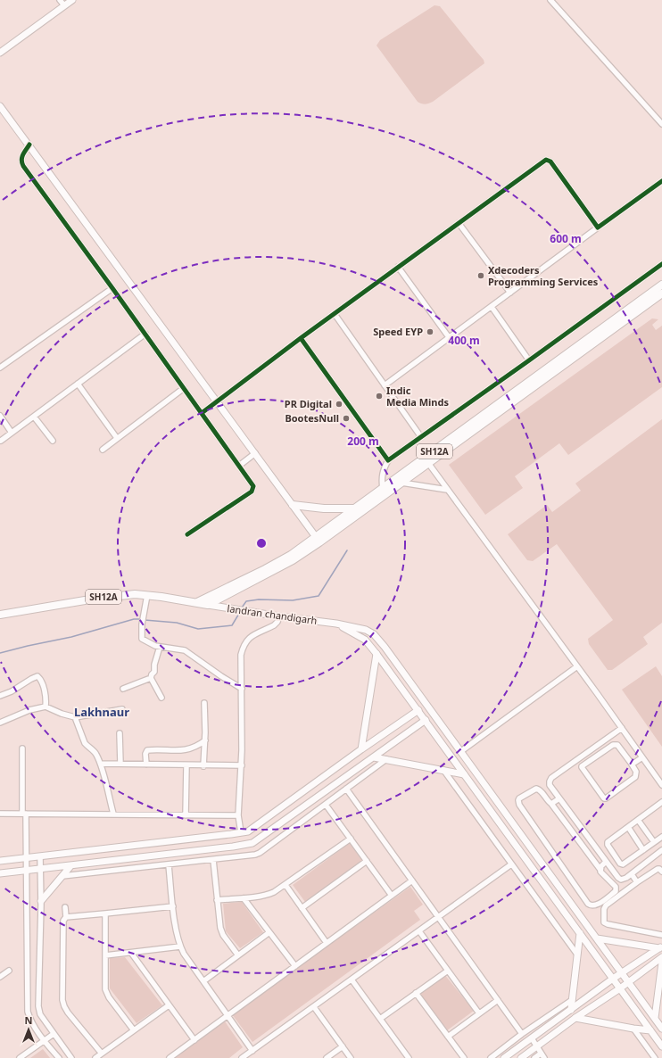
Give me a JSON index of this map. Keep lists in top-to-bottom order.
{
  "streets": {
    "main road": ["SH12A", "landran chandigarh"]
  },
  "crossings": [
    ["SH12A", "landran chandigarh"]
  ],
  "districts": ["Lakhnaur"],
  "places": [
    "Xdecoders Programming Services",
    "Speed EYP",
    "Indic Media Minds",
    "PR Digital",
    "BootesNull"
  ],
  "north": "top",
  "rings": ["600 m", "400 m", "200 m"]
}
